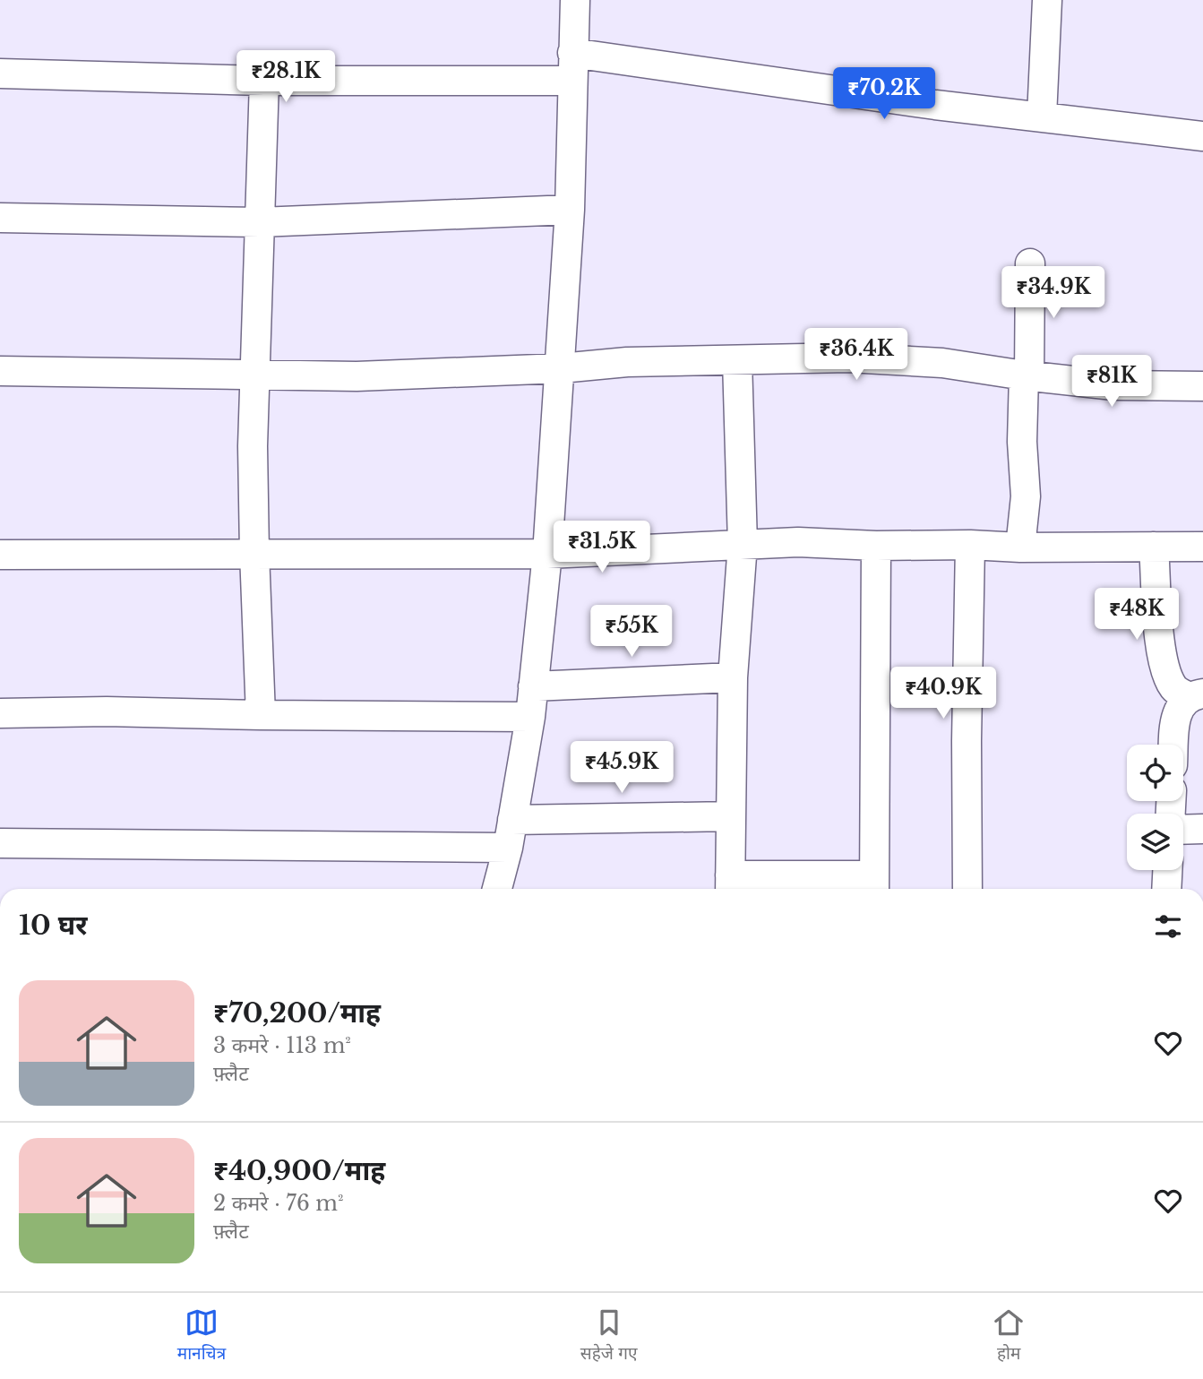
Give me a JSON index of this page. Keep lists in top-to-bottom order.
{
  "page": {
    "price": [
      "₹28.1K",
      "₹70.2K",
      "₹34.9K",
      "₹36.4K",
      "₹81K",
      "₹31.5K",
      "₹48K",
      "₹55K",
      "₹40.9K",
      "₹45.9K"
    ],
    "heading": "10 घर",
    "list": [
      {
        "name": "₹70,200/माह",
        "note": "3 कमरे · 113 m² · फ़्लैट"
      },
      {
        "name": "₹40,900/माह",
        "note": "2 कमरे · 76 m² · फ़्लैट"
      }
    ],
    "tabs": ["मानचित्र", "सहेजे गए", "होम"]
  }
}
